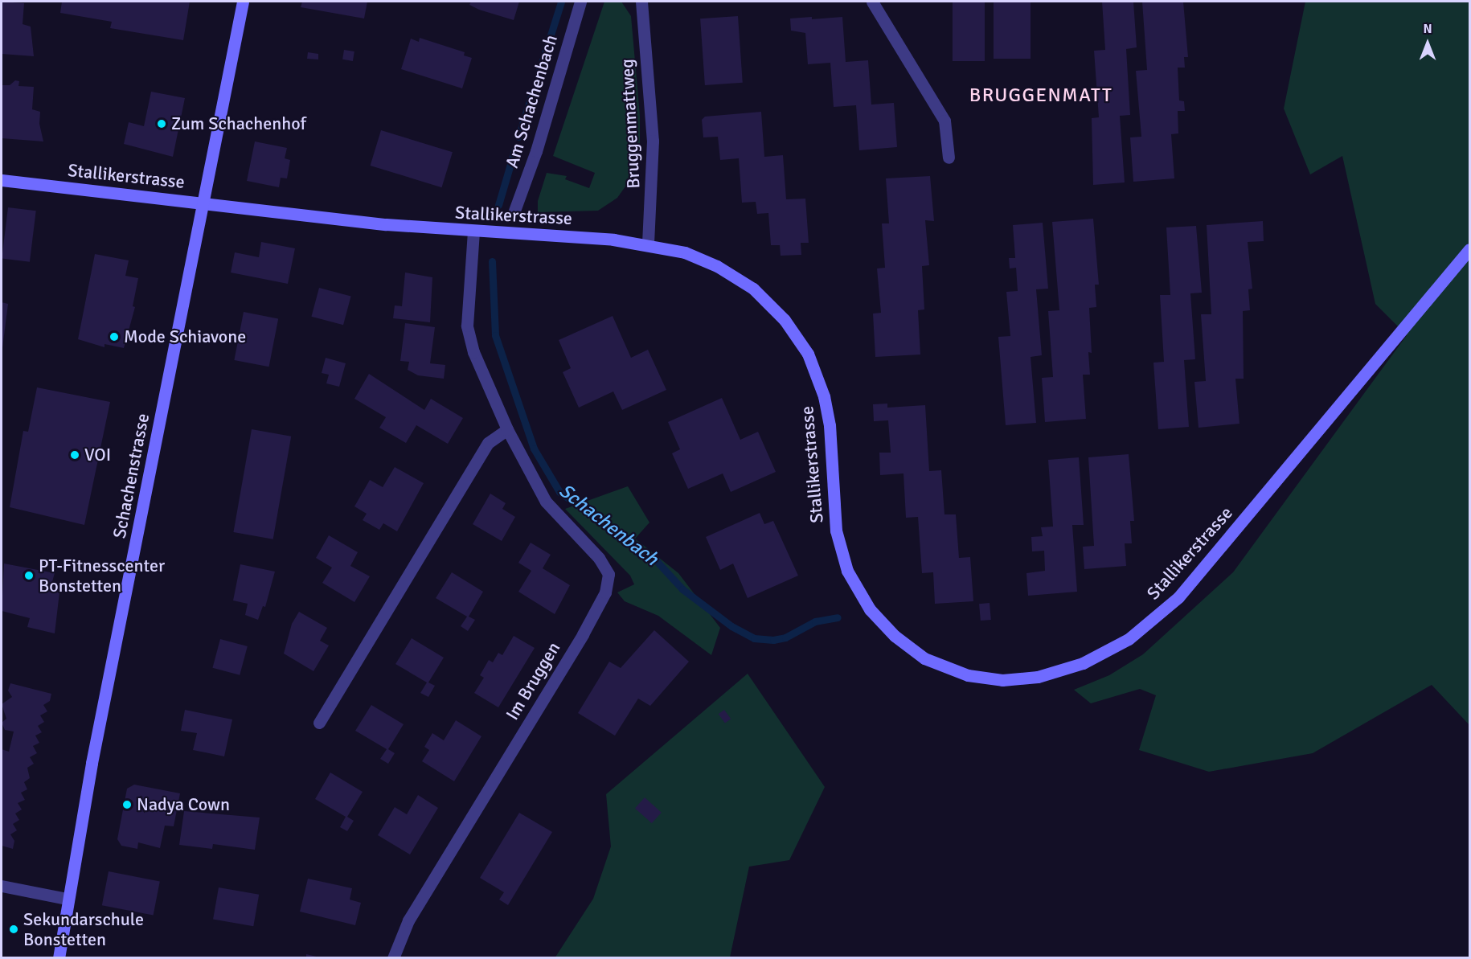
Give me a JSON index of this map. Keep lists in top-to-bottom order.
{
  "streets": {
    "street": [
      "Am Schachenbach",
      "Bruggenmattweg",
      "Stallikerstrasse",
      "Schachenstrasse",
      "Im Bruggen"
    ]
  },
  "crossings": [
    ["Bruggenmattweg", "Stallikerstrasse"],
    ["Stallikerstrasse", "Schachenstrasse"],
    ["Stallikerstrasse", "Im Bruggen"]
  ],
  "districts": ["BRUGGENMATT"],
  "water": ["Schachenbach"],
  "places": [
    "Zum Schachenhof",
    "Mode Schiavone",
    "VOI",
    "PT-Fitnesscenter Bonstetten",
    "Nadya Cown",
    "Sekundarschule Bonstetten"
  ],
  "north": "top"
}
